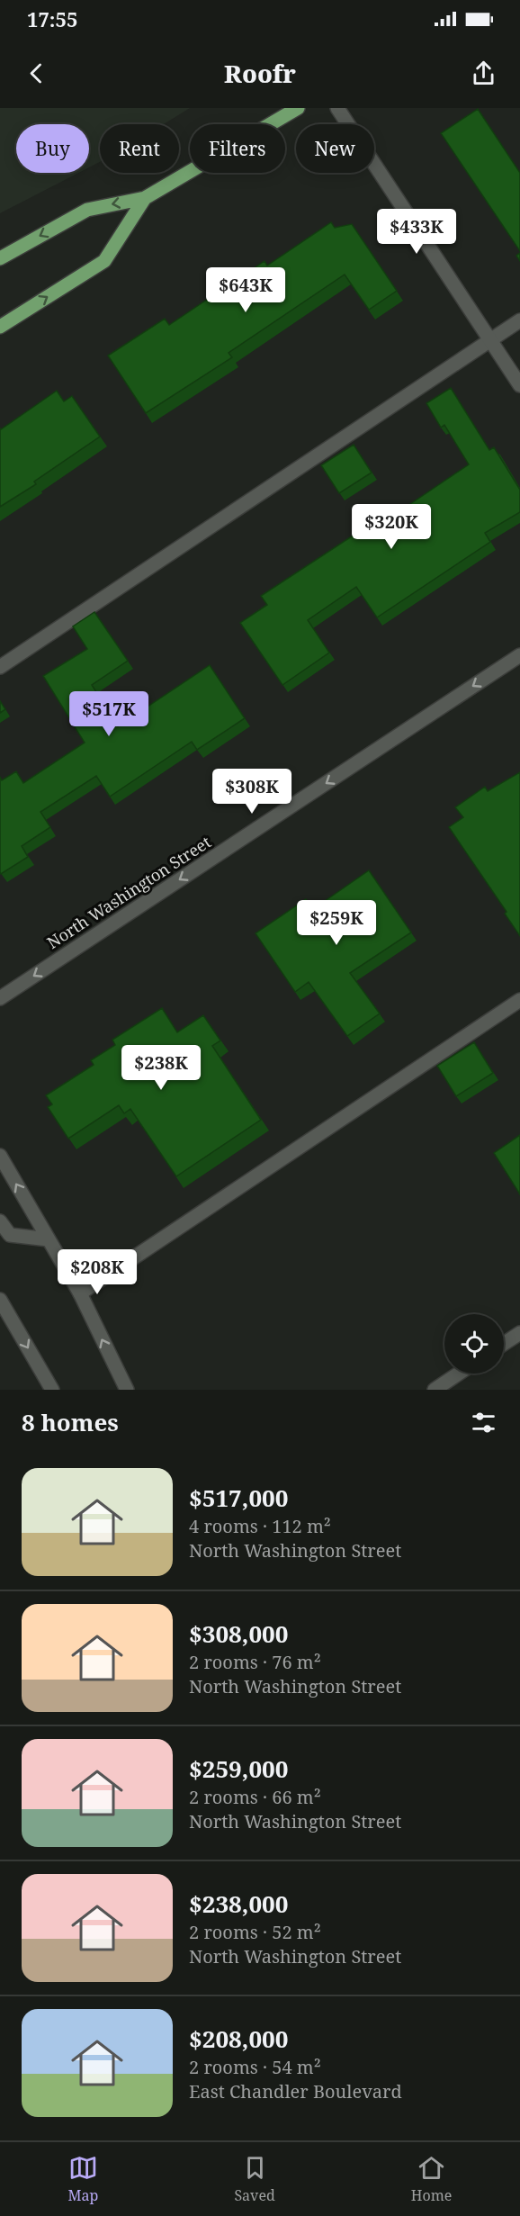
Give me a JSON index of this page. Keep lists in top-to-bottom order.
{
  "streets": {
    "street": ["North Washington Street"]
  },
  "one_way": ["North Washington Street"],
  "page": {
    "status": "17:55",
    "header": "Roofr",
    "chip": [
      "Buy",
      "Rent",
      "Filters",
      "New"
    ],
    "price": [
      "$433K",
      "$643K",
      "$320K",
      "$517K",
      "$308K",
      "$259K",
      "$238K",
      "$208K"
    ],
    "heading": "8 homes",
    "list": [
      {
        "name": "$517,000",
        "note": "4 rooms · 112 m² · North Washington Street"
      },
      {
        "name": "$308,000",
        "note": "2 rooms · 76 m² · North Washington Street"
      },
      {
        "name": "$259,000",
        "note": "2 rooms · 66 m² · North Washington Street"
      },
      {
        "name": "$238,000",
        "note": "2 rooms · 52 m² · North Washington Street"
      },
      {
        "name": "$208,000",
        "note": "2 rooms · 54 m² · East Chandler Boulevard"
      }
    ],
    "tabs": ["Map", "Saved", "Home"]
  }
}
